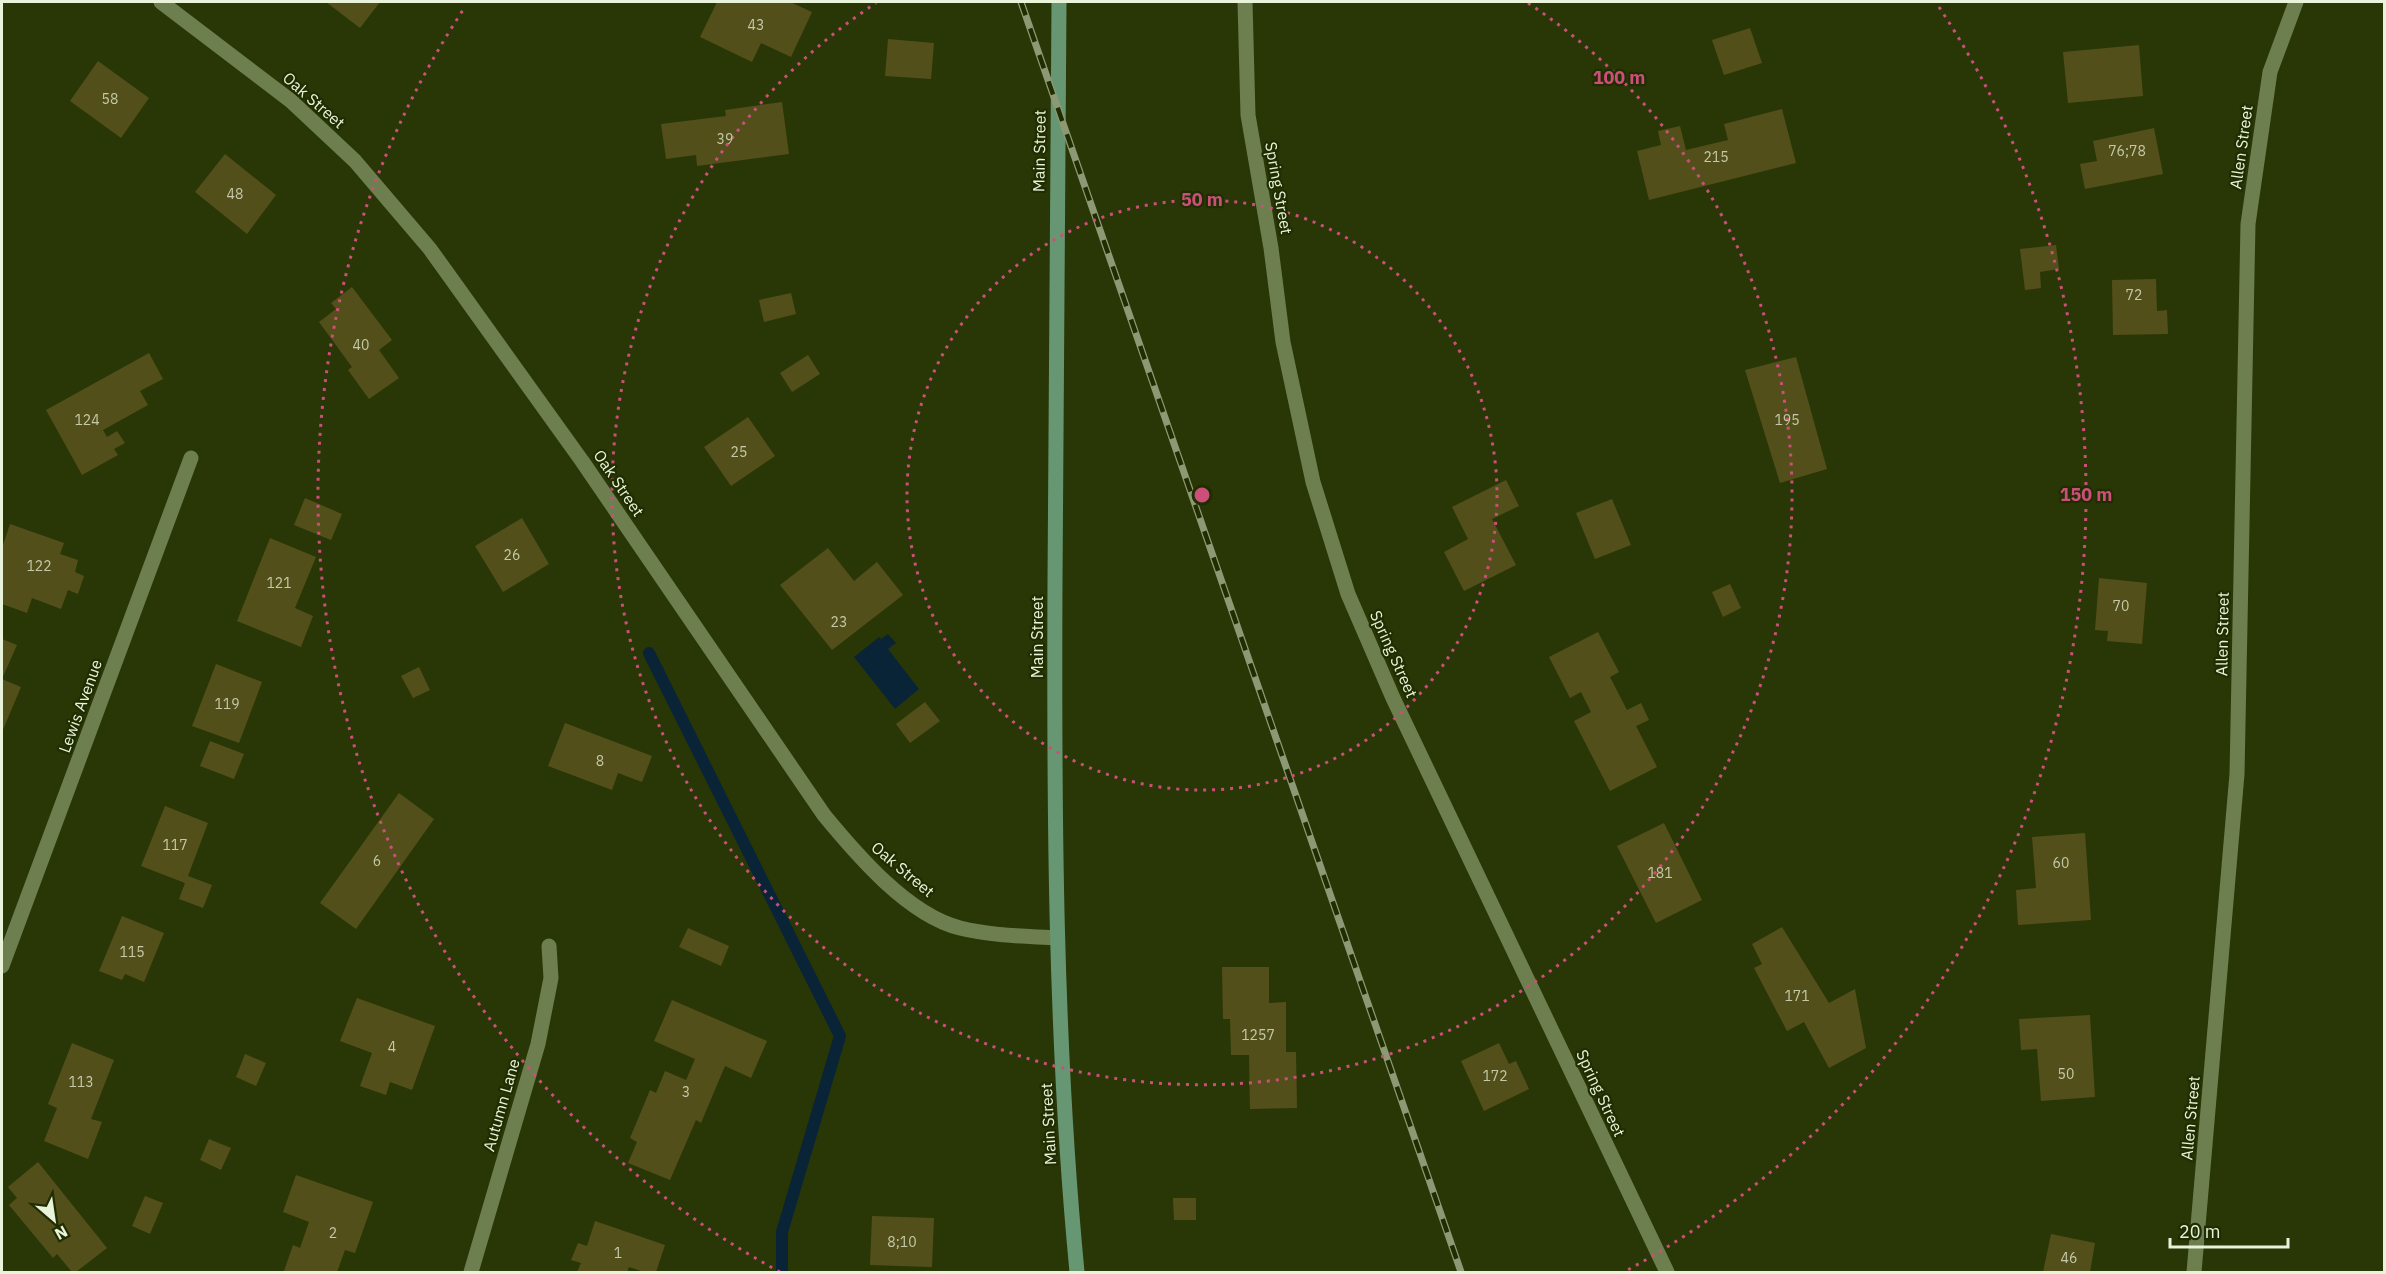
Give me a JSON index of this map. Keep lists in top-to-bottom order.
{
  "streets": {
    "main road": ["Main Street"],
    "street": [
      "Oak Street",
      "Allen Street",
      "Spring Street",
      "Lewis Avenue",
      "Autumn Lane"
    ]
  },
  "crossings": [
    ["Oak Street", "Main Street"]
  ],
  "house_numbers": [
    "43",
    "58",
    "39",
    "76;78",
    "215",
    "48",
    "72",
    "40",
    "124",
    "195",
    "25",
    "26",
    "122",
    "121",
    "70",
    "23",
    "119",
    "8",
    "117",
    "6",
    "60",
    "181",
    "115",
    "171",
    "1257",
    "4",
    "50",
    "172",
    "113",
    "3",
    "2",
    "8;10",
    "1",
    "46"
  ],
  "scale_bar": "20 m",
  "north": "bottom right",
  "rings": ["100 m", "50 m", "150 m"]
}
